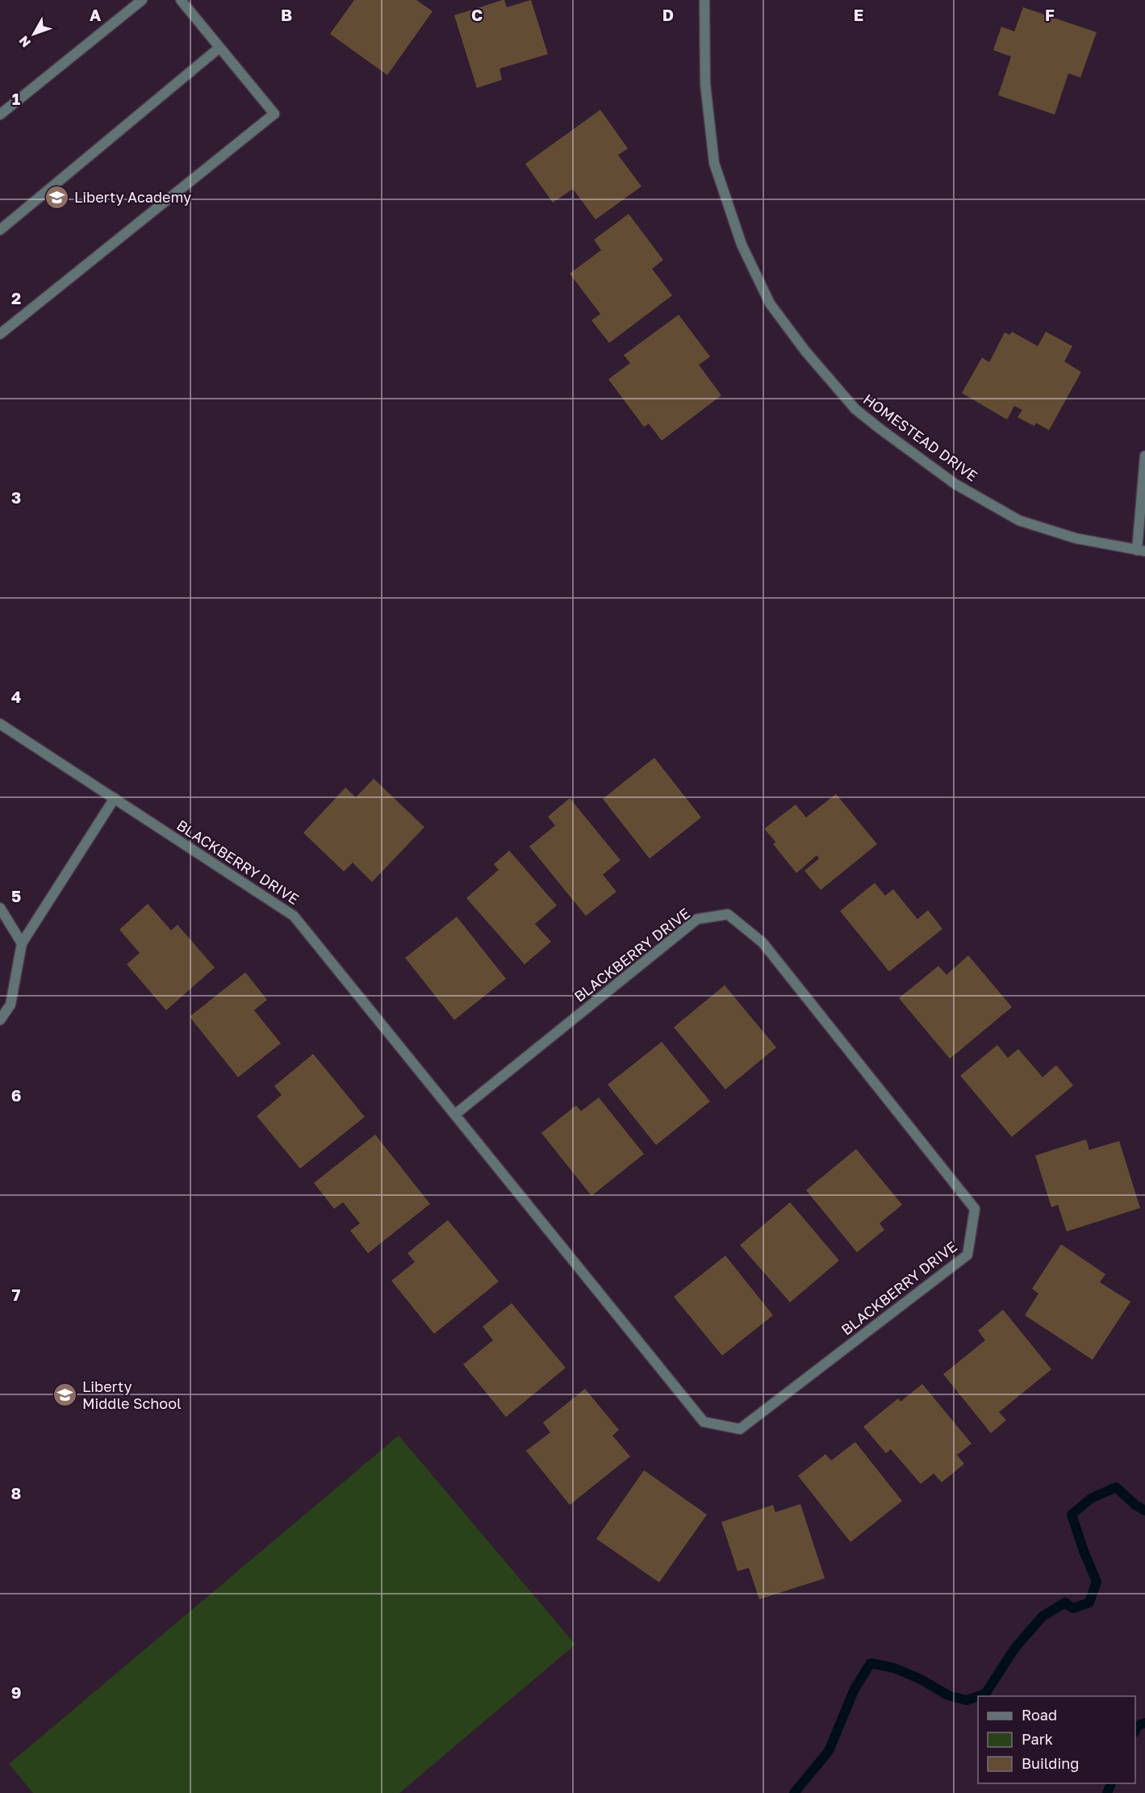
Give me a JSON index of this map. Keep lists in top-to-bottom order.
{
  "streets": {
    "street": ["HOMESTEAD DRIVE", "BLACKBERRY DRIVE"]
  },
  "places": {
    "school or university": ["Liberty Academy", "Liberty Middle School"]
  },
  "legend": ["Road", "Park", "Building"],
  "north": "bottom left",
  "grid": {
    "columns": [
      "A",
      "B",
      "C",
      "D",
      "E",
      "F"
    ],
    "rows": [
      "1",
      "2",
      "3",
      "4",
      "5",
      "6",
      "7",
      "8",
      "9"
    ]
  }
}
